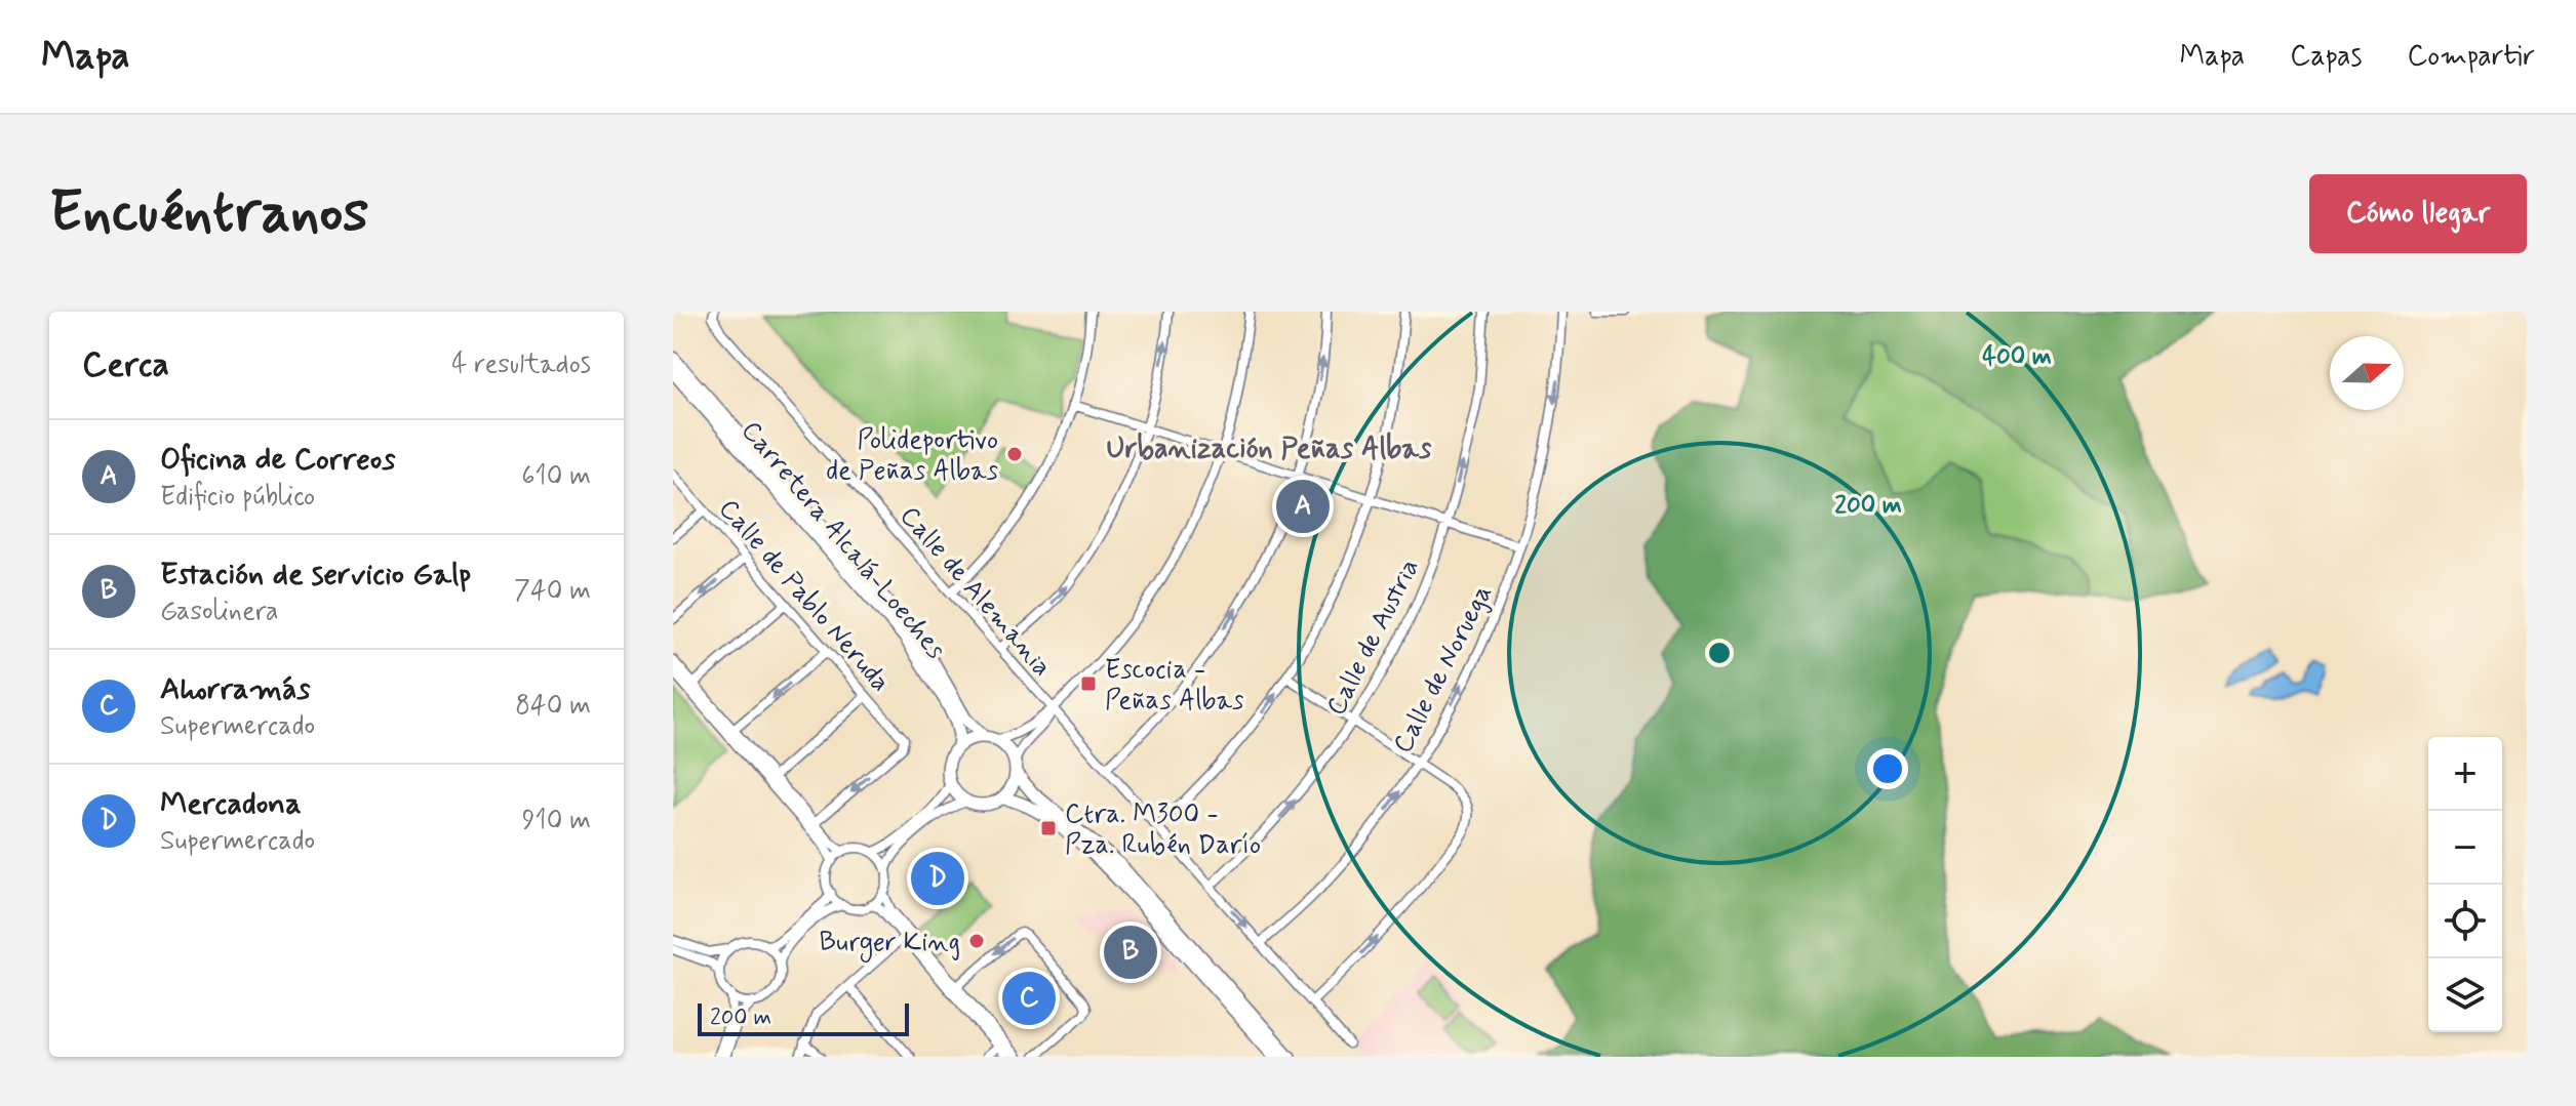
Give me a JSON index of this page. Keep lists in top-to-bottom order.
{
  "streets": {
    "main road": ["Carretera Alcalá-Loeches"],
    "street": [
      "Calle de Alemania",
      "Calle de Pablo Neruda",
      "Calle de Austria",
      "Calle de Noruega"
    ]
  },
  "crossings": [
    ["Calle de Alemania", "Calle de Austria"],
    ["Calle de Alemania", "Calle de Noruega"]
  ],
  "one_way": ["Calle de Austria"],
  "districts": ["Urbanización Peñas Albas"],
  "places": {
    "other": ["Polideportivo de Peñas Albas", "Burger King"],
    "transit": ["Escocia - Peñas Albas", "Ctra. M300 - Pza. Rubén Darío"]
  },
  "scale_bar": "200 m",
  "north": "right",
  "page": {
    "header": "Mapa",
    "nav": ["Mapa", "Capas", "Compartir"],
    "buttons": "Cómo llegar",
    "title": "Encuéntranos",
    "heading": ["Cerca", "4 resultados"],
    "list": [
      {
        "mark": "A",
        "name": "Oficina de Correos",
        "note": "Edificio público",
        "value": "610 m"
      },
      {
        "mark": "B",
        "name": "Estación de servicio Galp",
        "note": "Gasolinera",
        "value": "740 m"
      },
      {
        "mark": "C",
        "name": "Ahorramás",
        "note": "Supermercado",
        "value": "840 m"
      },
      {
        "mark": "D",
        "name": "Mercadona",
        "note": "Supermercado",
        "value": "910 m"
      }
    ],
    "pins": [
      "A",
      "D",
      "B",
      "C"
    ],
    "map_buttons": ["+", "−"],
    "scale": "200 m"
  },
  "rings": ["400 m", "200 m"]
}
